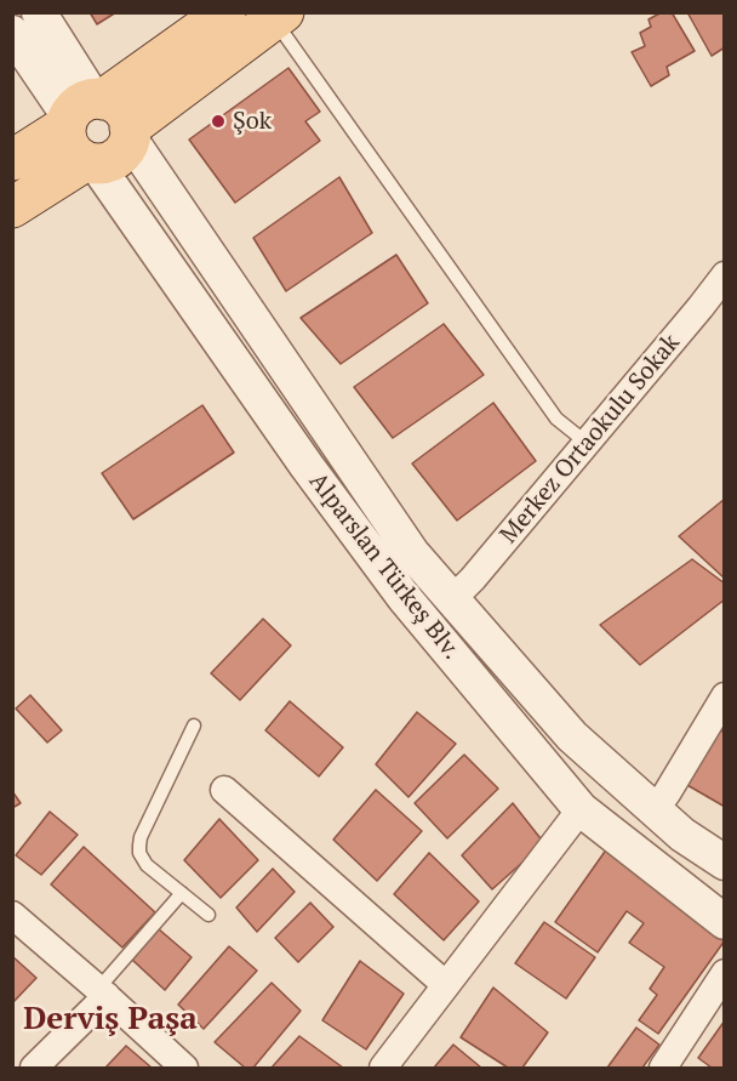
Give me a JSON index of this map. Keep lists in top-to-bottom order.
{
  "streets": {
    "street": ["Merkez Ortaokulu Sokak", "Alparslan Türkeş Blv."]
  },
  "crossings": [
    ["Merkez Ortaokulu Sokak", "Alparslan Türkeş Blv."]
  ],
  "districts": ["Derviş Paşa"],
  "places": ["Şok"]
}
